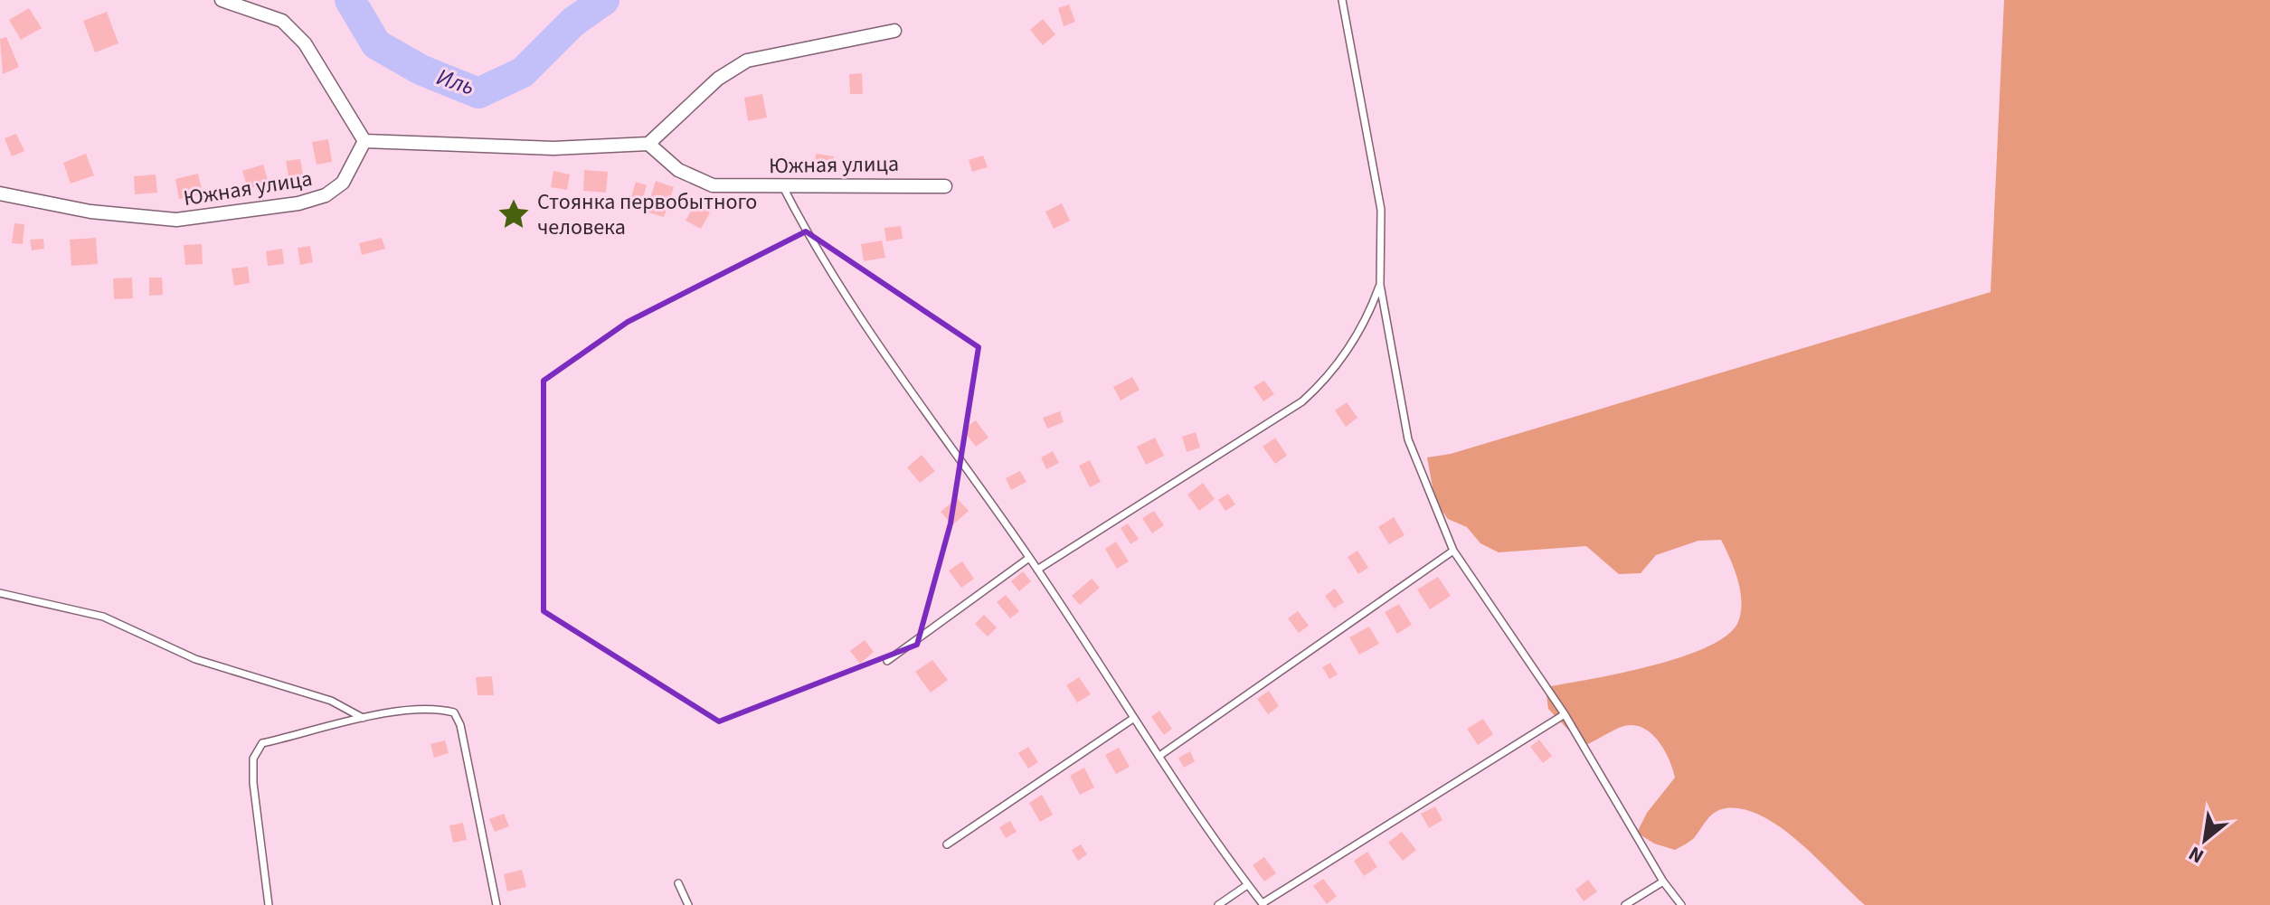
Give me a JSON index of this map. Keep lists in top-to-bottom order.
{
  "streets": {
    "street": ["Южная улица"]
  },
  "water": ["Иль"],
  "places": {
    "place": ["Стоянка первобытного человека"]
  },
  "north": "bottom left"
}
